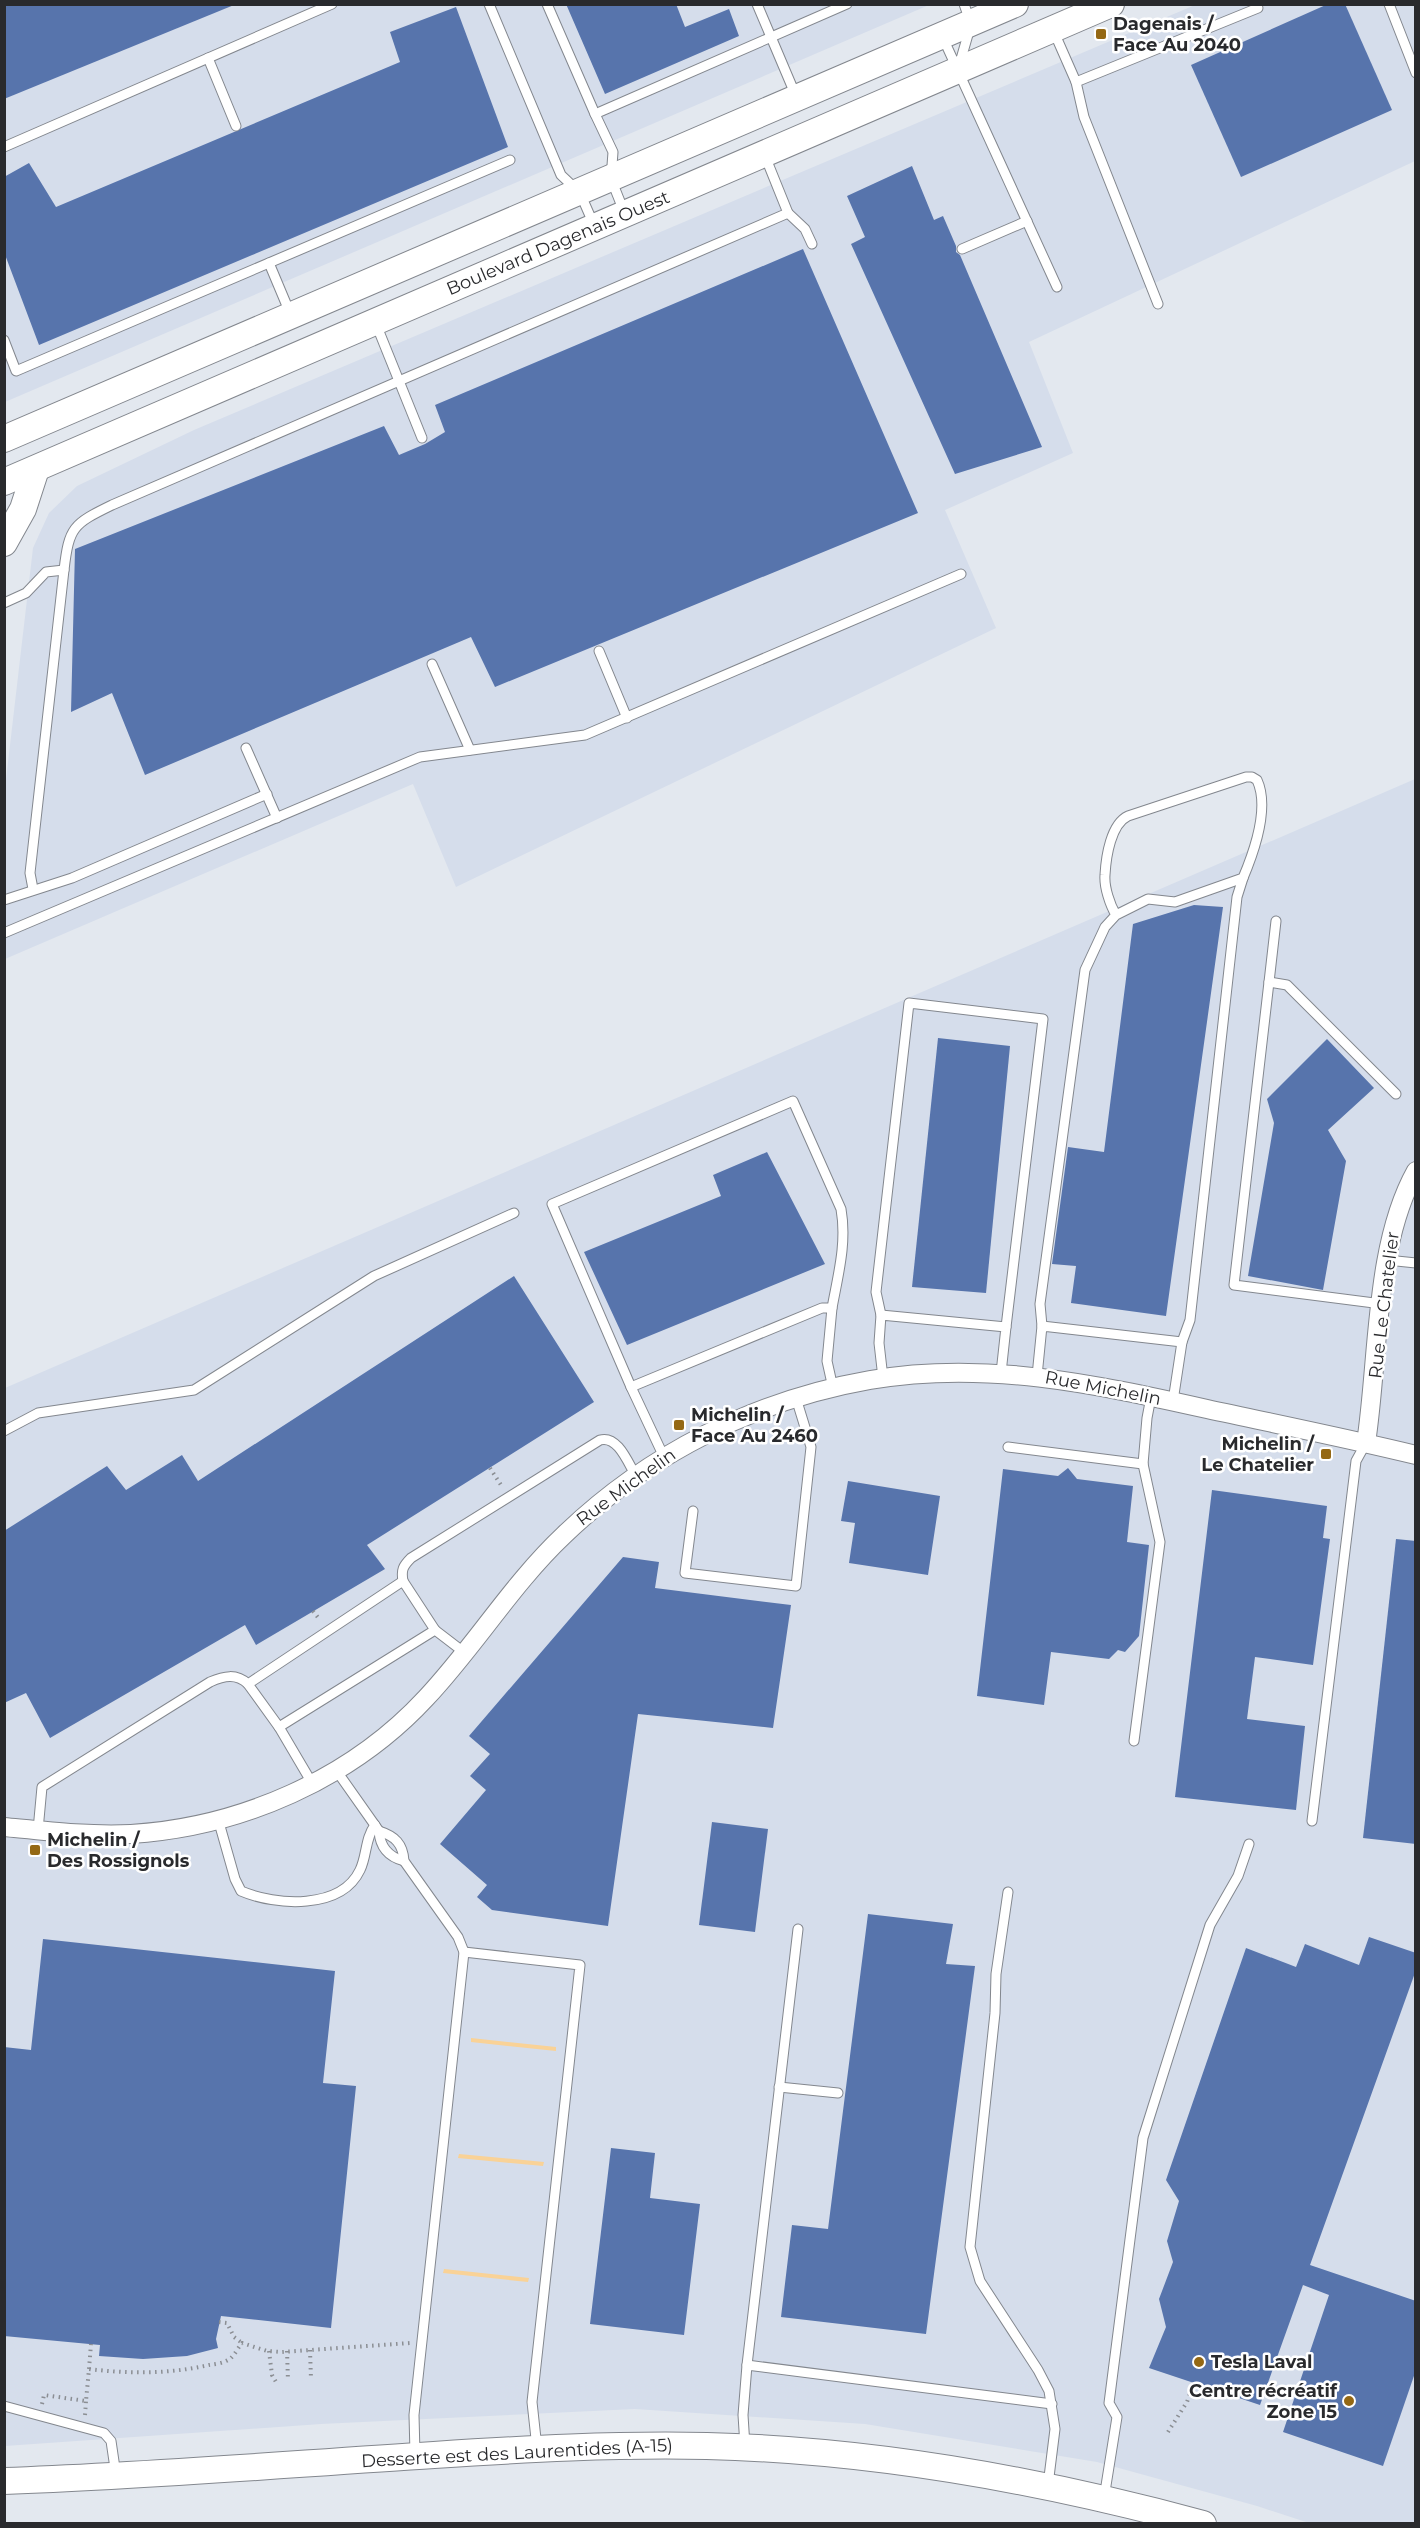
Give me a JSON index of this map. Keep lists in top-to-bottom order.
{
  "streets": {
    "main road": ["Boulevard Dagenais Ouest", "Desserte est des Laurentides (A-15)"],
    "street": ["Rue Le Chatelier", "Rue Michelin"]
  },
  "crossings": [
    ["Rue Le Chatelier", "Rue Michelin"]
  ],
  "places": {
    "transit": [
      "Dagenais / Face Au 2040",
      "Michelin / Face Au 2460",
      "Michelin / Le Chatelier",
      "Michelin / Des Rossignols"
    ],
    "other": ["Tesla Laval", "Centre récréatif Zone 15"]
  }
}
